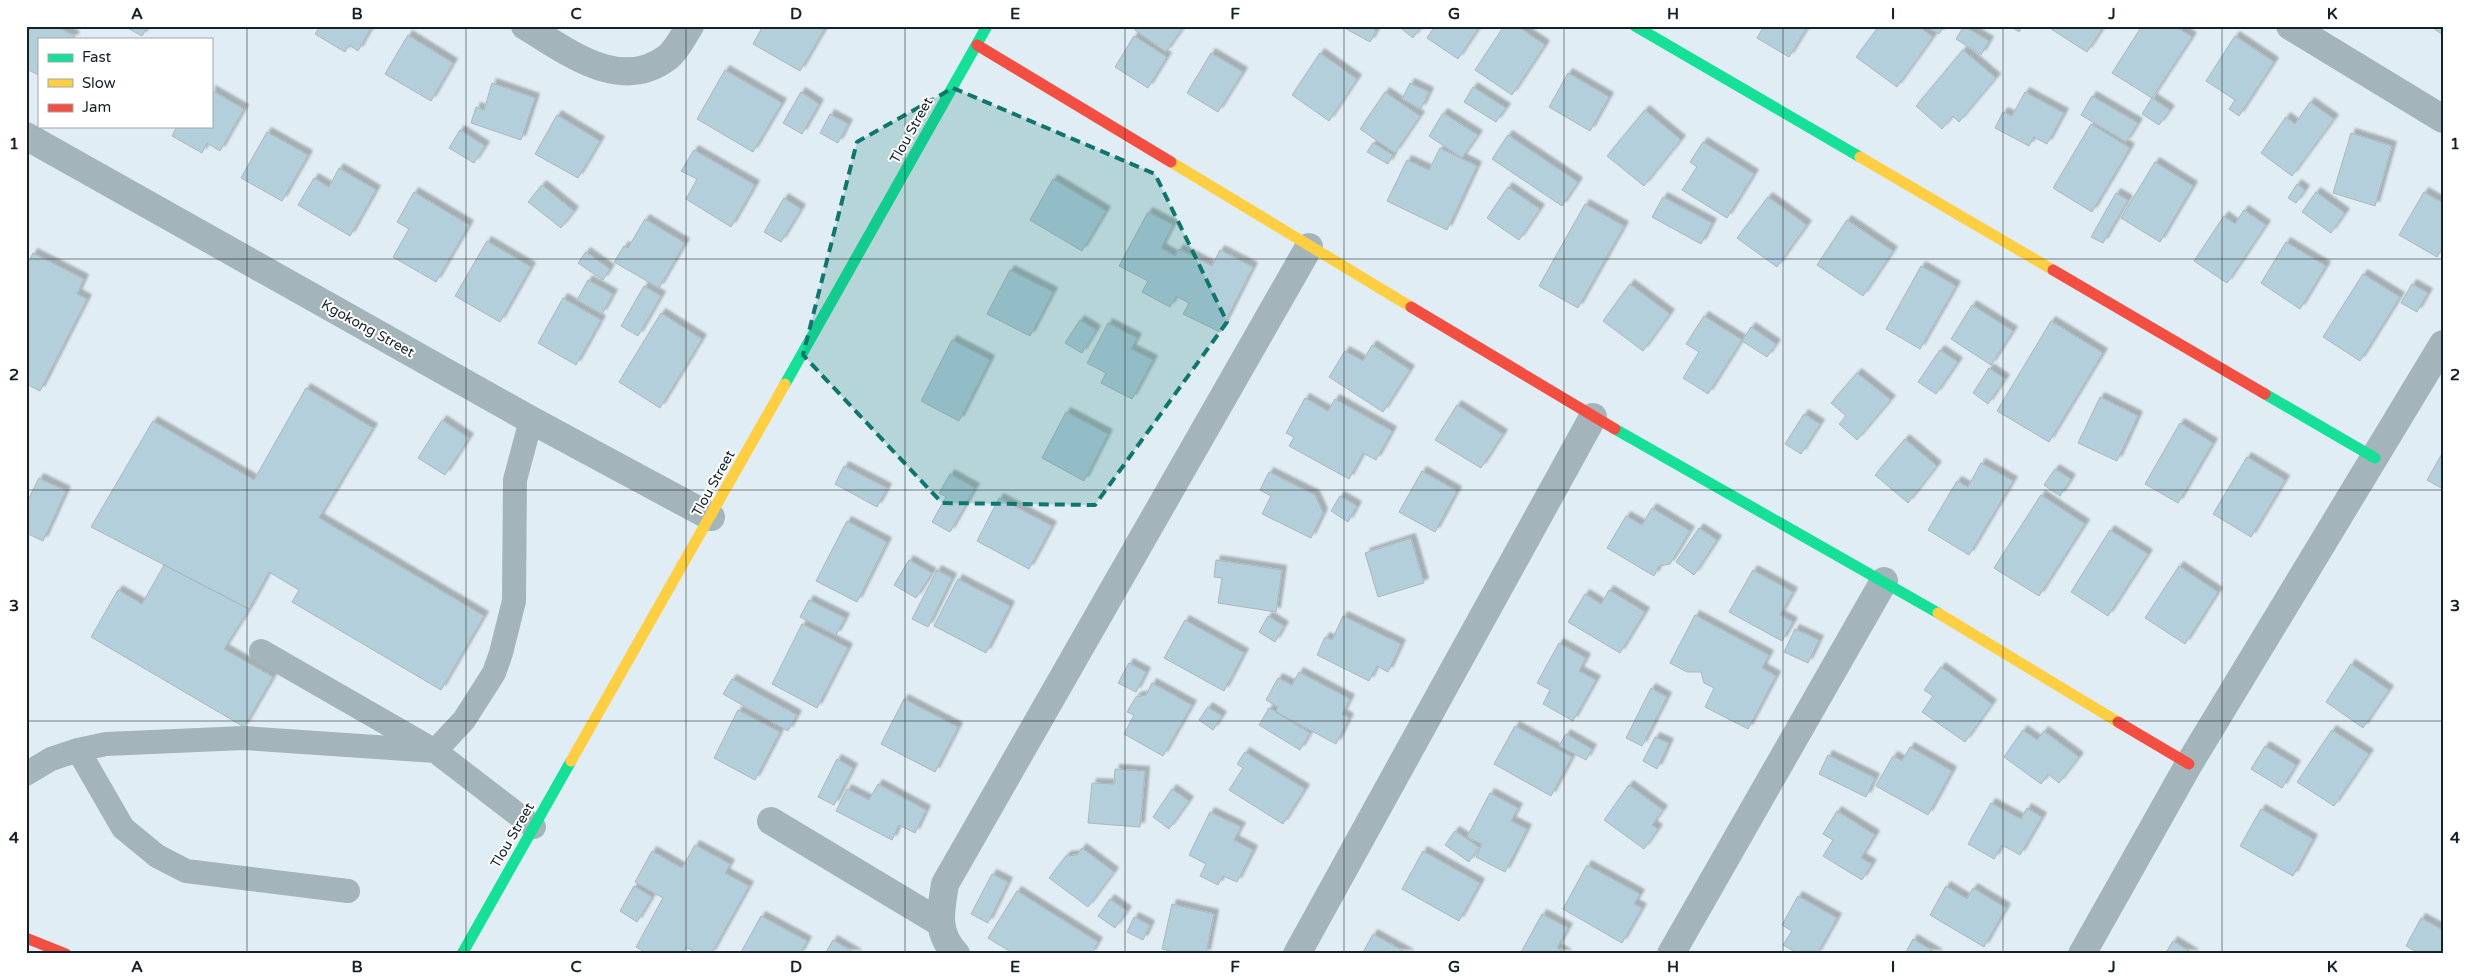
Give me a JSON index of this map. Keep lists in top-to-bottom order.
{
  "streets": {
    "street": ["Tlou Street", "Kgokong Street"]
  },
  "crossings": [
    ["Tlou Street", "Kgokong Street"]
  ],
  "legend": ["Fast", "Slow", "Jam"],
  "grid": {
    "columns": [
      "A",
      "B",
      "C",
      "D",
      "E",
      "F",
      "G",
      "H",
      "I",
      "J",
      "K"
    ],
    "rows": [
      "1",
      "2",
      "3",
      "4"
    ]
  }
}
